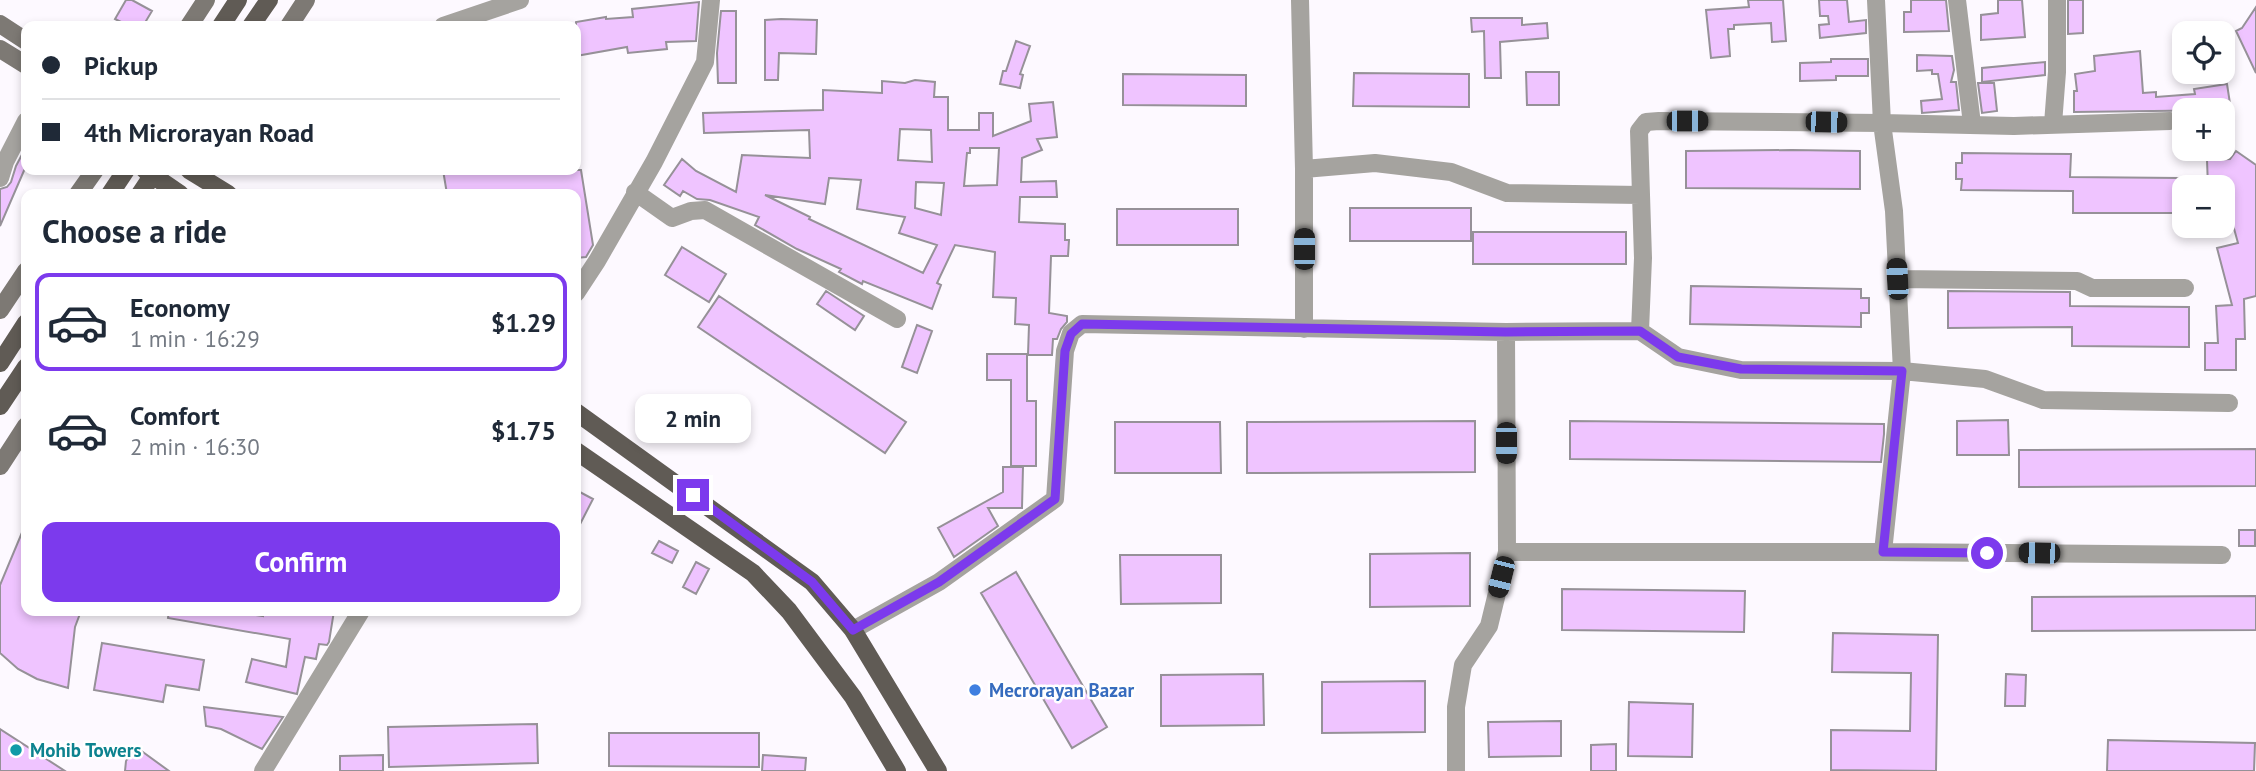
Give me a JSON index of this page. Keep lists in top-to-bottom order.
{
  "places": ["Mecrorayan Bazar", "Mohib Towers"],
  "page": {
    "map_buttons": ["+", "−"],
    "banner": ["Pickup", "4th Microrayan Road"],
    "heading": "Choose a ride",
    "list": [
      {
        "name": "Economy",
        "note": "1 min · 16:29",
        "value": "$1.29"
      },
      {
        "name": "Comfort",
        "note": "2 min · 16:30",
        "value": "$1.75"
      }
    ],
    "bubble": "2 min",
    "buttons": "Confirm"
  }
}
